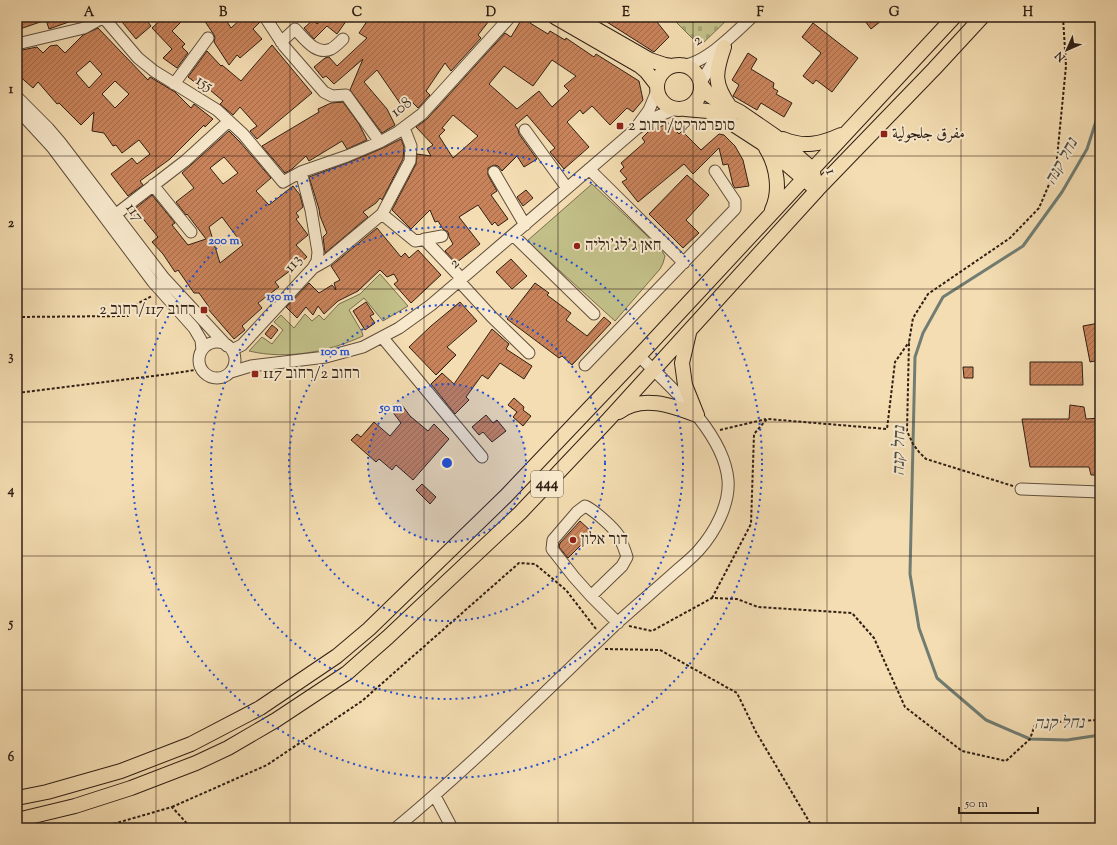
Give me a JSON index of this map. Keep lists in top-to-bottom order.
{
  "streets": {
    "main road": ["1", "444"],
    "street": [
      "2",
      "155",
      "108",
      "117",
      "113"
    ]
  },
  "crossings": [
    ["2", "1"],
    ["2", "117"],
    ["2", "113"],
    ["155", "108"],
    ["108", "113"],
    ["1", "444"],
    ["117", "113"]
  ],
  "water": ["נחל קנה"],
  "places": {
    "transit": [
      "סופרמרקט/רחוב 2",
      "مفرق جلجولية",
      "רחוב 117/רחוב 2",
      "רחוב 2/רחוב 117"
    ],
    "other": ["חאן ג'לג'וליה", "דור אלון"]
  },
  "scale_bar": "50 m",
  "north": "bottom left",
  "grid": {
    "columns": [
      "A",
      "B",
      "C",
      "D",
      "E",
      "F",
      "G",
      "H"
    ],
    "rows": [
      "1",
      "2",
      "3",
      "4",
      "5",
      "6"
    ]
  },
  "rings": [
    "200 m",
    "150 m",
    "100 m",
    "50 m"
  ]
}
